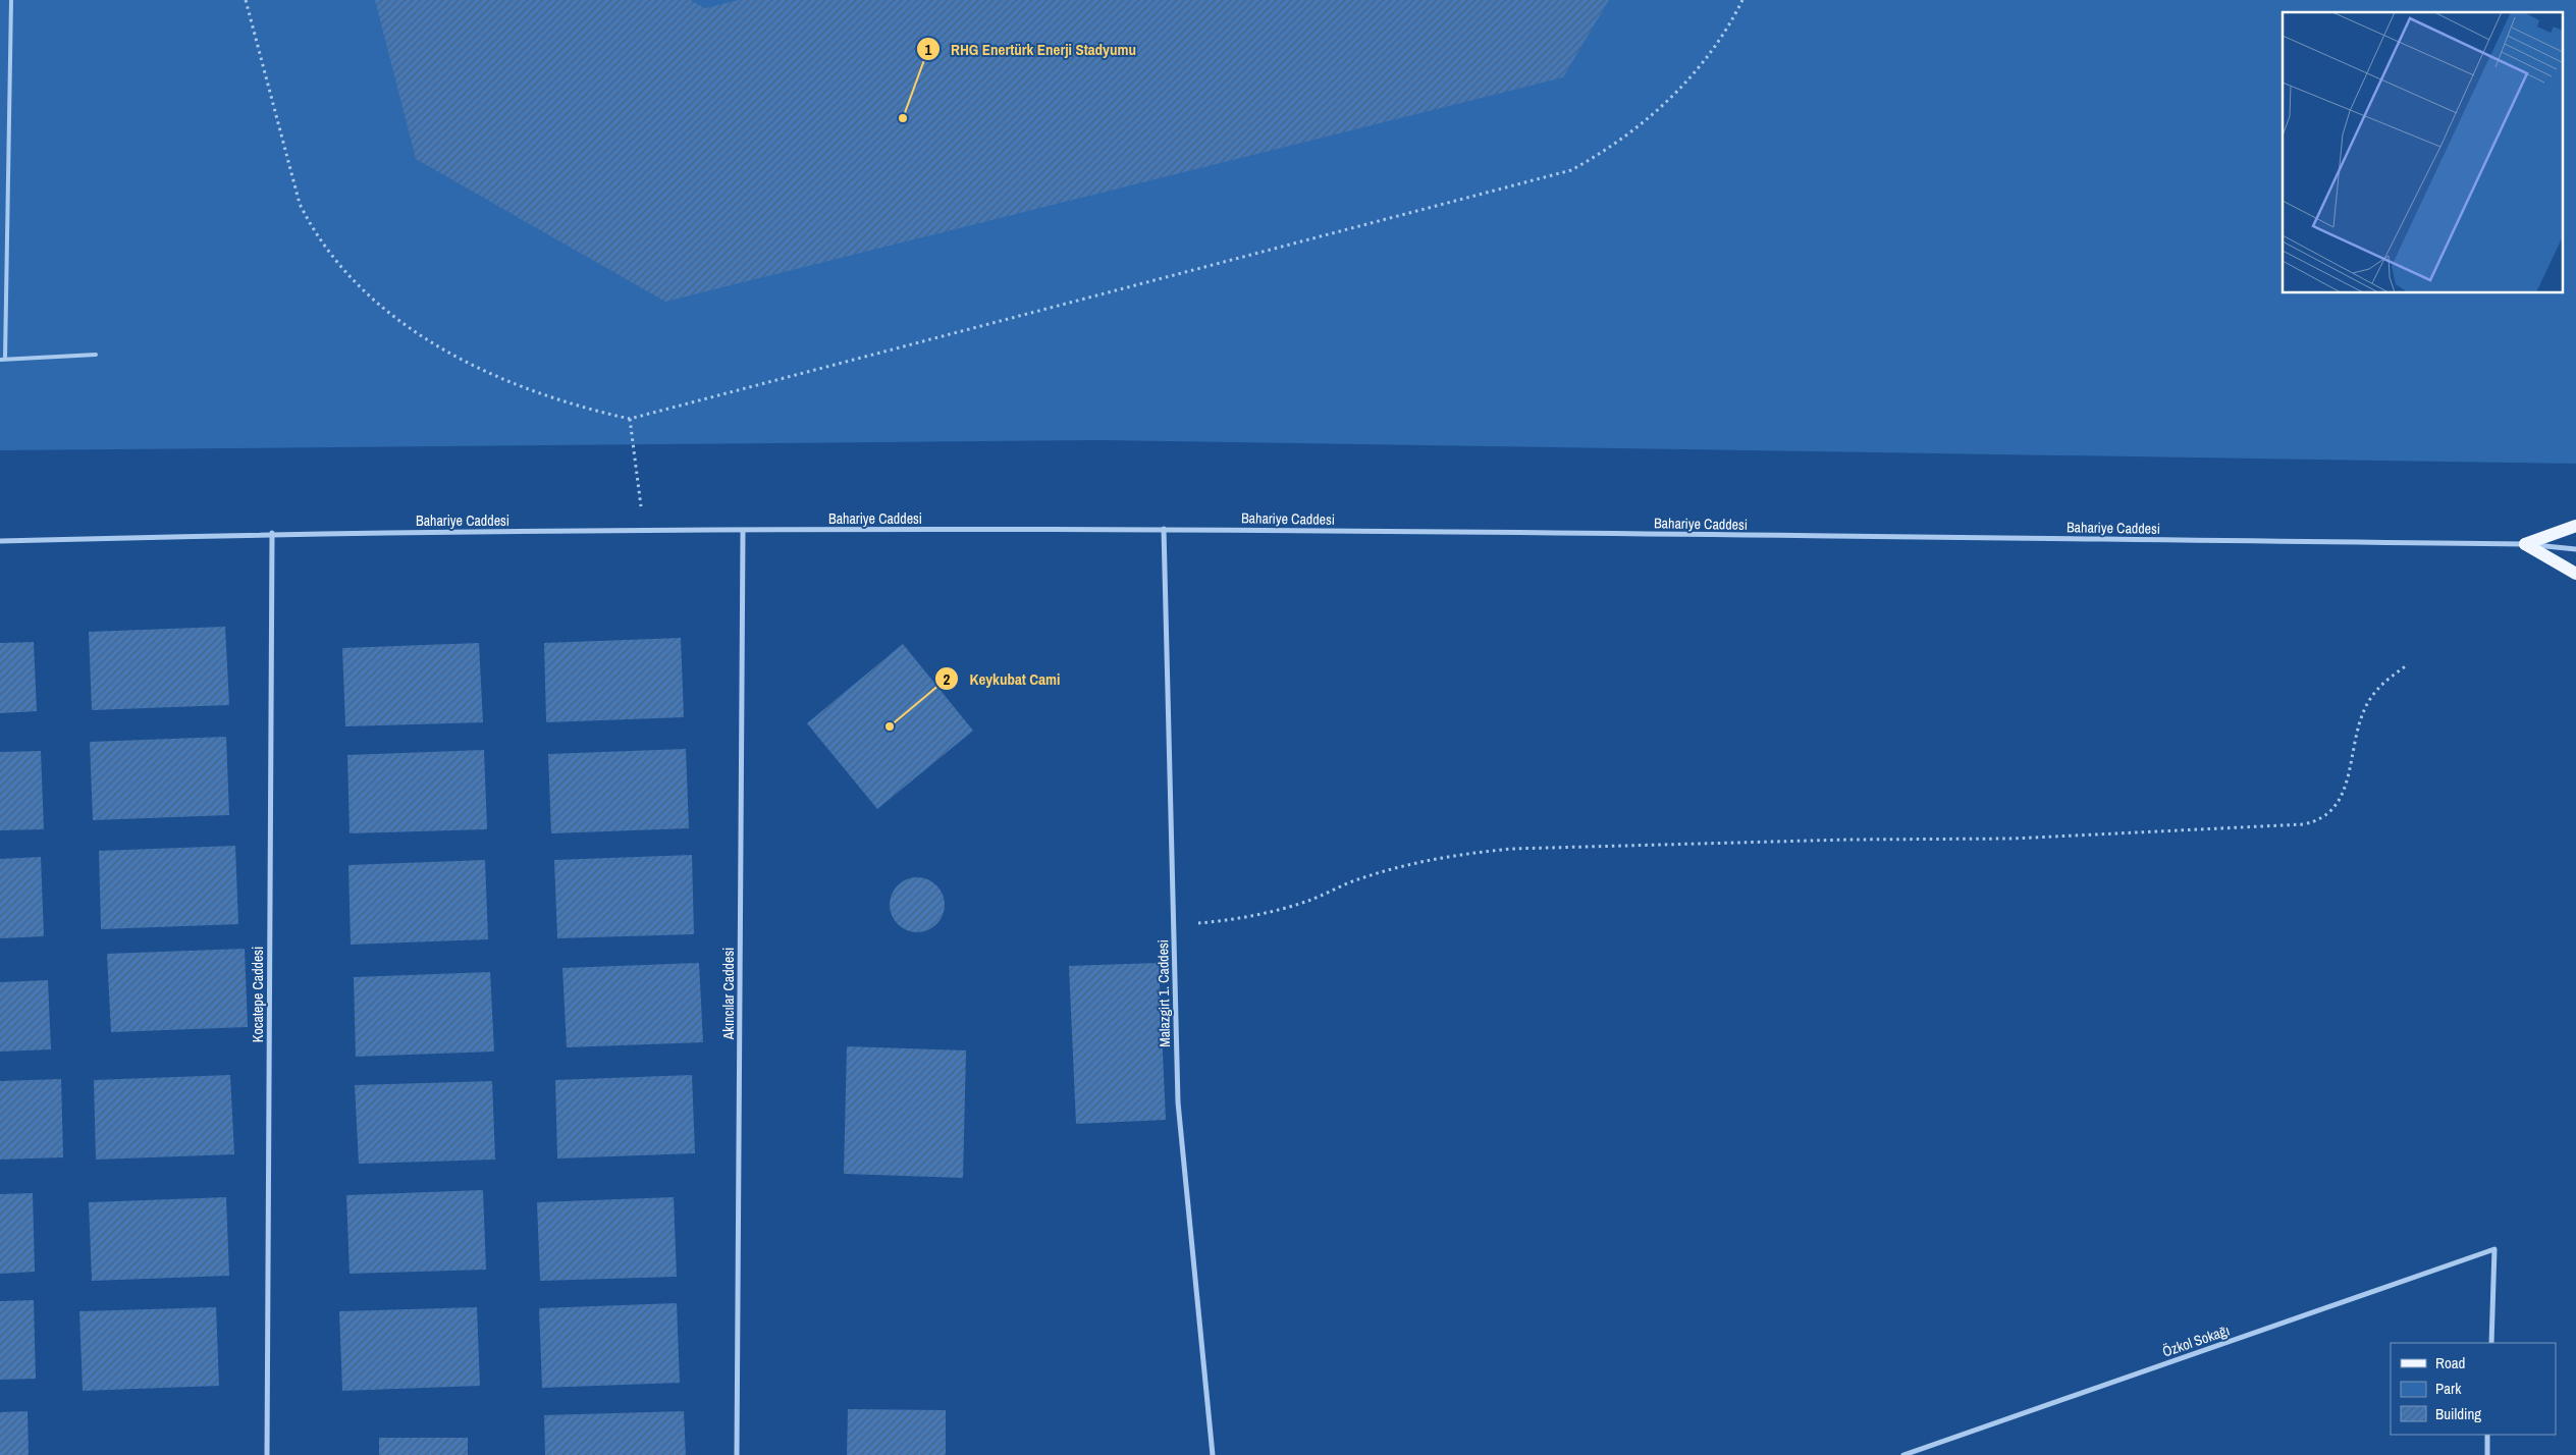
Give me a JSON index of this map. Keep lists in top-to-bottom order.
{
  "streets": {
    "street": [
      "Bahariye Caddesi",
      "Akıncılar Caddesi",
      "Malazgirt 1. Caddesi",
      "Kocatepe Caddesi",
      "Özkol Sokağı"
    ]
  },
  "crossings": [
    ["Bahariye Caddesi", "Akıncılar Caddesi"],
    ["Bahariye Caddesi", "Malazgirt 1. Caddesi"],
    ["Bahariye Caddesi", "Kocatepe Caddesi"]
  ],
  "places": ["RHG Enertürk Enerji Stadyumu", "Keykubat Cami"],
  "legend": ["Road", "Park", "Building"]
}
